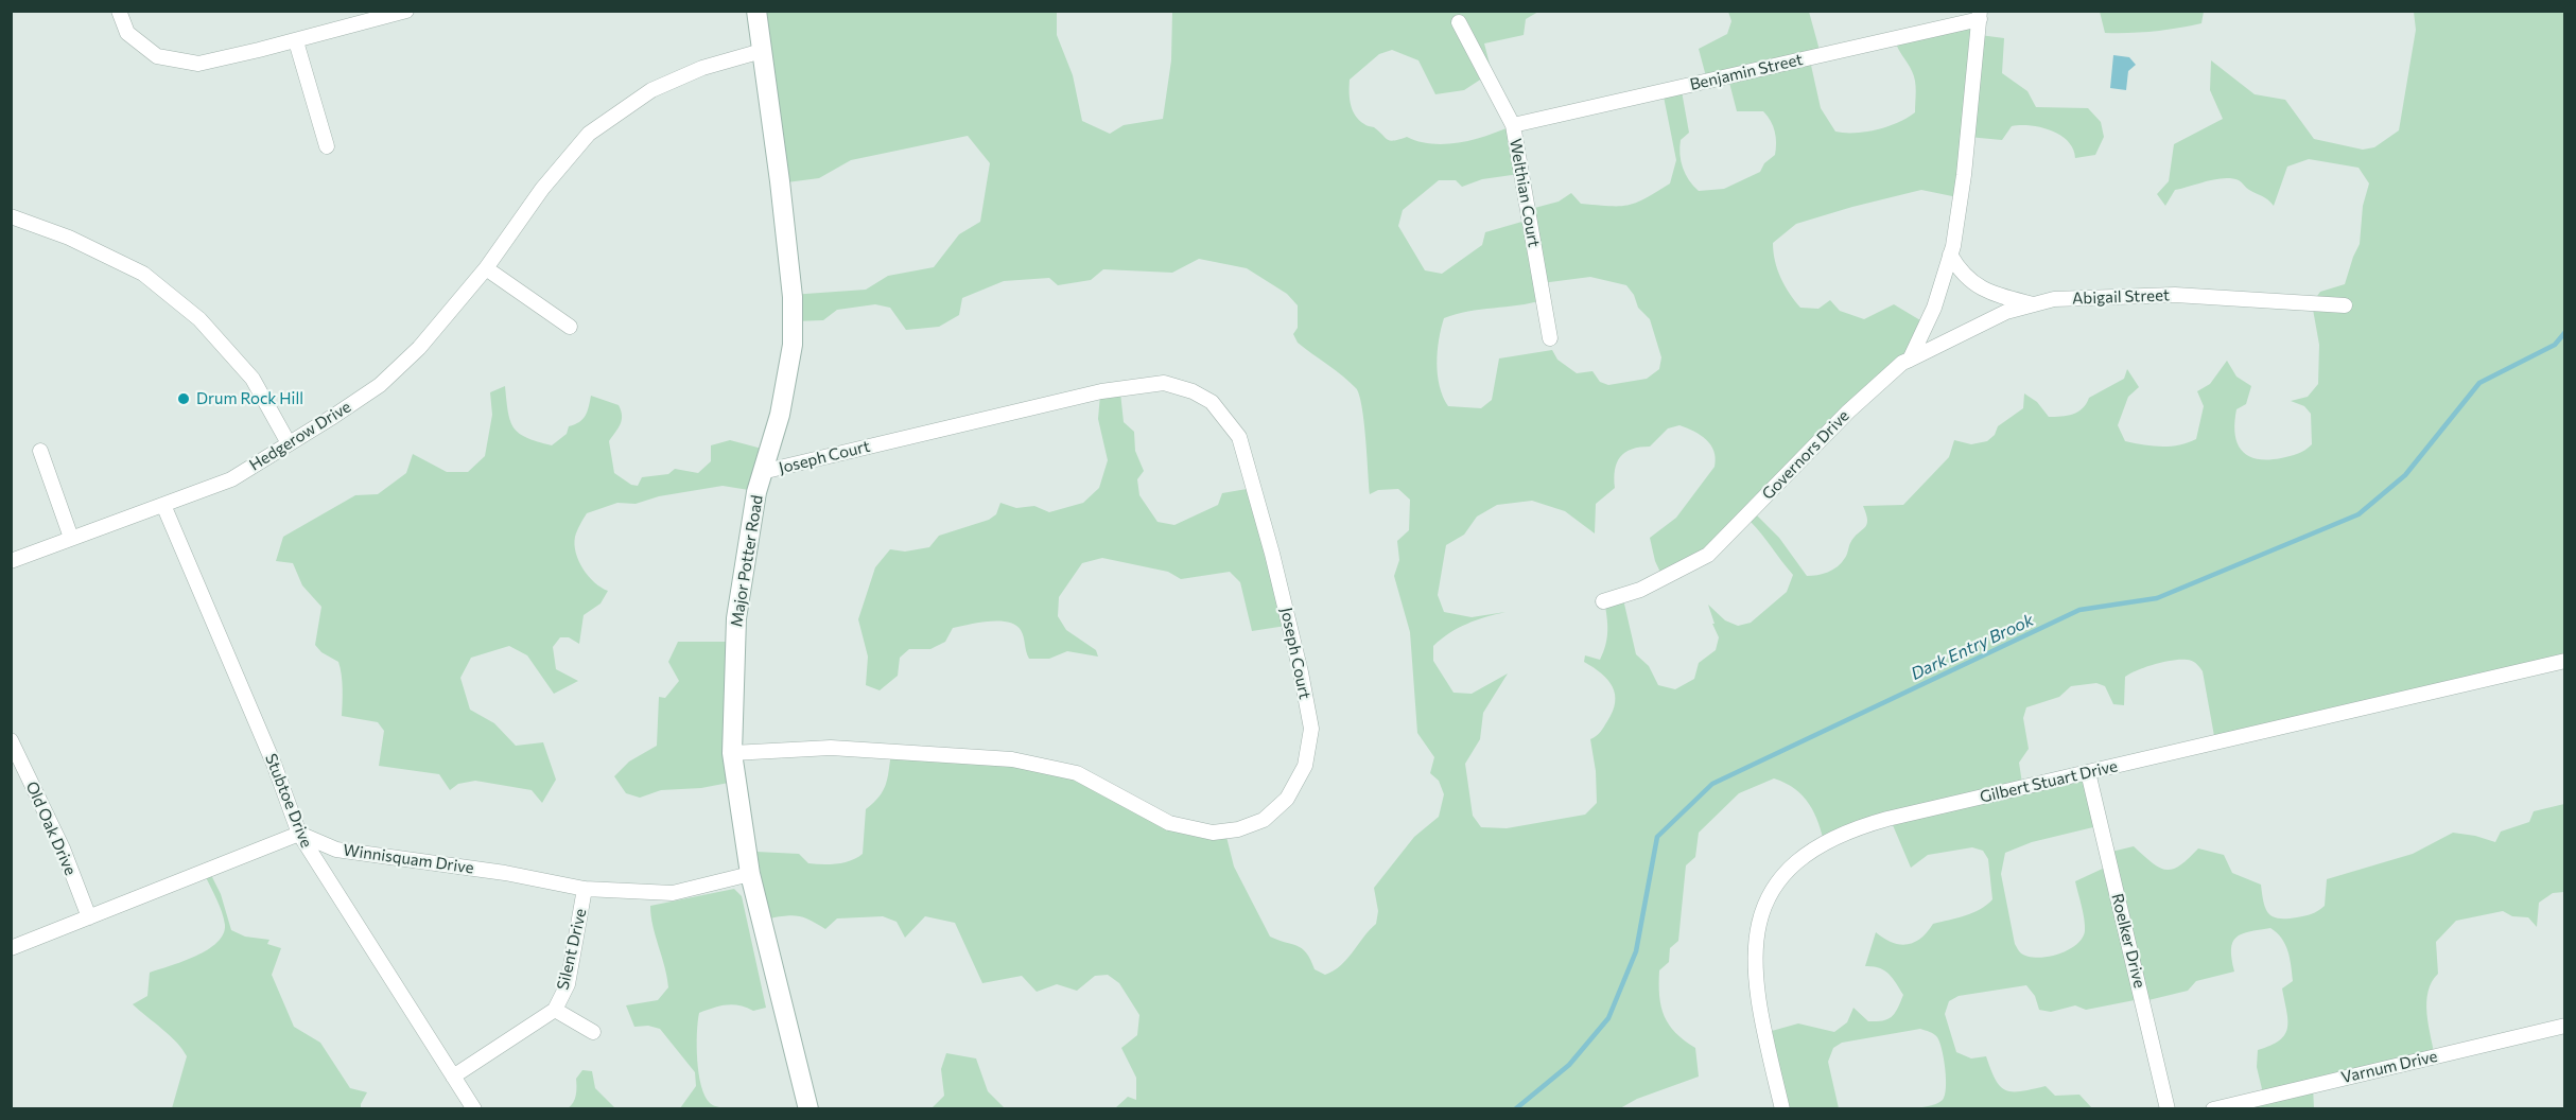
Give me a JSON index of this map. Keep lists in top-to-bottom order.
{
  "streets": {
    "street": [
      "Benjamin Street",
      "Welthian Court",
      "Abigail Street",
      "Hedgerow Drive",
      "Governors Drive",
      "Joseph Court",
      "Major Potter Road",
      "Gilbert Stuart Drive",
      "Stubtoe Drive",
      "Old Oak Drive",
      "Winnisquam Drive",
      "Roelker Drive",
      "Silent Drive",
      "Varnum Drive"
    ]
  },
  "crossings": [
    ["Benjamin Street", "Welthian Court"],
    ["Benjamin Street", "Governors Drive"],
    ["Abigail Street", "Governors Drive"],
    ["Hedgerow Drive", "Major Potter Road"],
    ["Hedgerow Drive", "Stubtoe Drive"],
    ["Joseph Court", "Major Potter Road"],
    ["Major Potter Road", "Winnisquam Drive"],
    ["Gilbert Stuart Drive", "Roelker Drive"],
    ["Stubtoe Drive", "Winnisquam Drive"],
    ["Stubtoe Drive", "Silent Drive"],
    ["Winnisquam Drive", "Silent Drive"]
  ],
  "water": ["Dark Entry Brook"],
  "places": ["Drum Rock Hill"]
}
